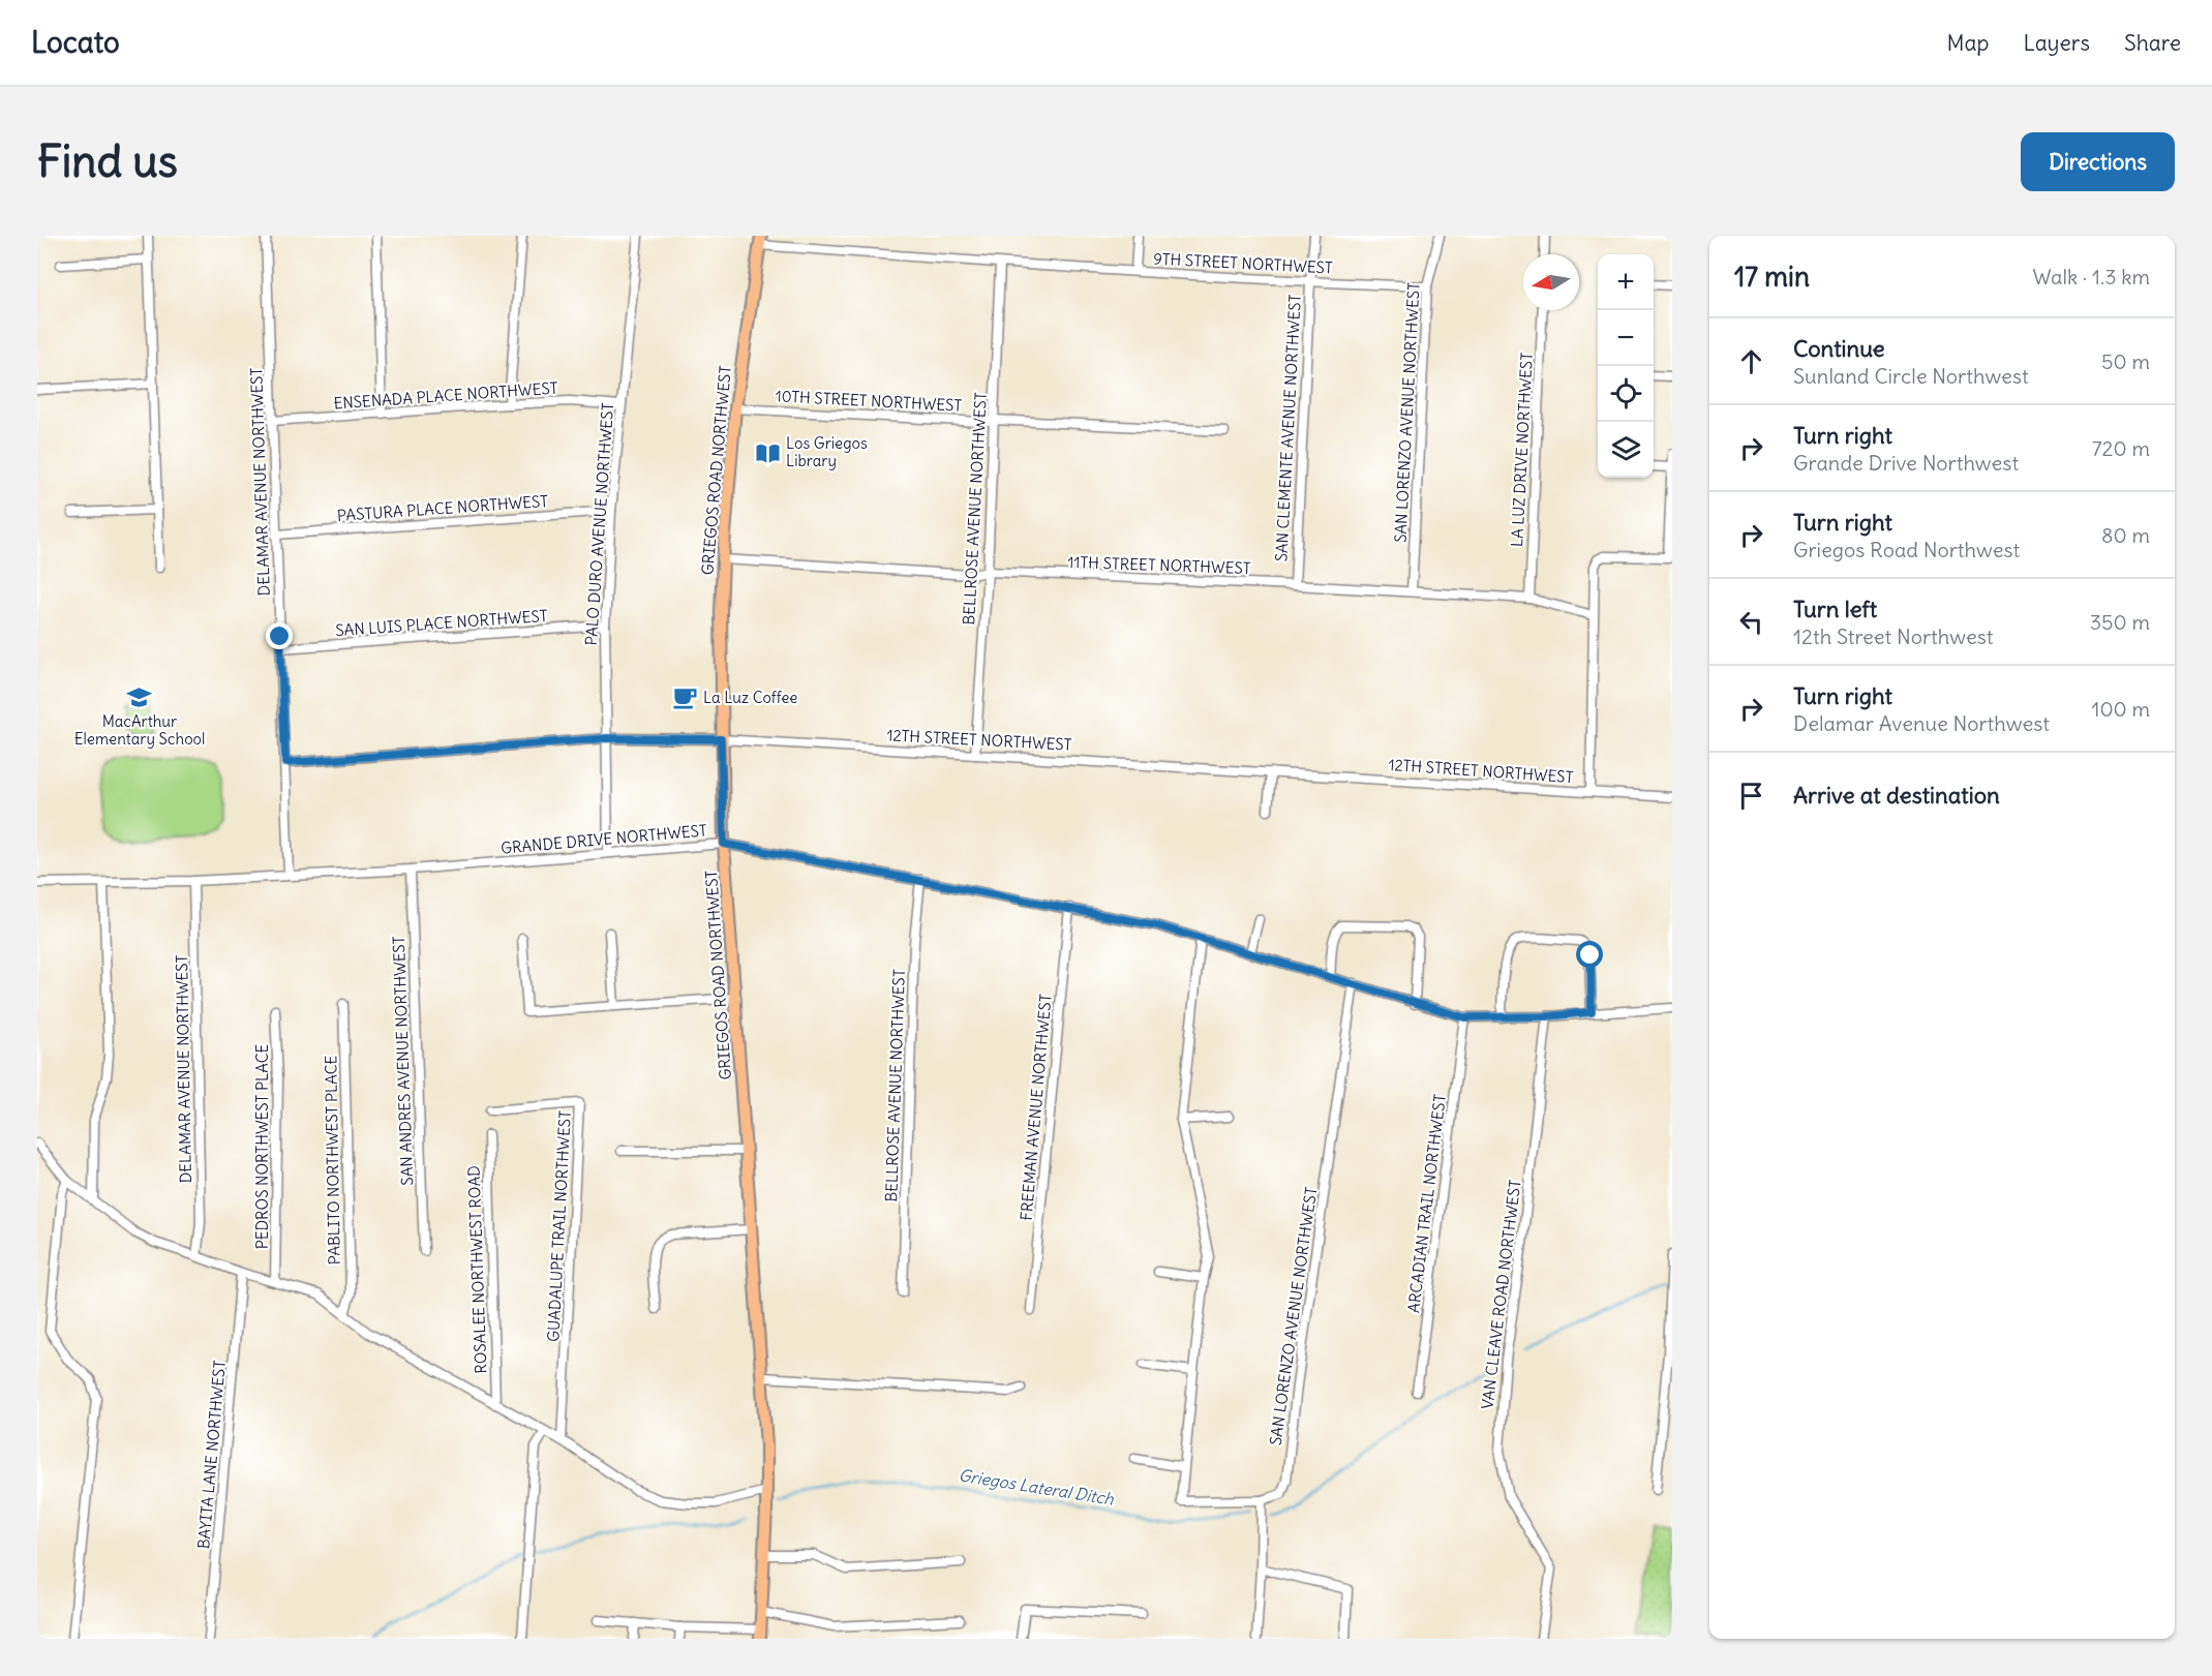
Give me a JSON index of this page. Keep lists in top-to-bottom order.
{
  "streets": {
    "main road": ["GRIEGOS ROAD NORTHWEST"],
    "street": [
      "9TH STREET NORTHWEST",
      "ENSENADA PLACE NORTHWEST",
      "10TH STREET NORTHWEST",
      "SAN LORENZO AVENUE NORTHWEST",
      "SAN CLEMENTE AVENUE NORTHWEST",
      "LA LUZ DRIVE NORTHWEST",
      "DELAMAR AVENUE NORTHWEST",
      "PASTURA PLACE NORTHWEST",
      "BELLROSE AVENUE NORTHWEST",
      "PALO DURO AVENUE NORTHWEST",
      "11TH STREET NORTHWEST",
      "SAN LUIS PLACE NORTHWEST",
      "12TH STREET NORTHWEST",
      "GRANDE DRIVE NORTHWEST",
      "SAN ANDRES AVENUE NORTHWEST",
      "FREEMAN AVENUE NORTHWEST",
      "PEDROS NORTHWEST PLACE",
      "PABLITO NORTHWEST PLACE",
      "ARCADIAN TRAIL NORTHWEST",
      "GUADALUPE TRAIL NORTHWEST",
      "ROSALEE NORTHWEST ROAD",
      "VAN CLEAVE ROAD NORTHWEST",
      "BAYITA LANE NORTHWEST"
    ]
  },
  "crossings": [
    ["9TH STREET NORTHWEST", "SAN LORENZO AVENUE NORTHWEST"],
    ["9TH STREET NORTHWEST", "SAN CLEMENTE AVENUE NORTHWEST"],
    ["9TH STREET NORTHWEST", "GRIEGOS ROAD NORTHWEST"],
    ["9TH STREET NORTHWEST", "BELLROSE AVENUE NORTHWEST"],
    ["ENSENADA PLACE NORTHWEST", "DELAMAR AVENUE NORTHWEST"],
    ["ENSENADA PLACE NORTHWEST", "PALO DURO AVENUE NORTHWEST"],
    ["10TH STREET NORTHWEST", "GRIEGOS ROAD NORTHWEST"],
    ["10TH STREET NORTHWEST", "BELLROSE AVENUE NORTHWEST"],
    ["SAN LORENZO AVENUE NORTHWEST", "11TH STREET NORTHWEST"],
    ["SAN LORENZO AVENUE NORTHWEST", "GRANDE DRIVE NORTHWEST"],
    ["SAN CLEMENTE AVENUE NORTHWEST", "11TH STREET NORTHWEST"],
    ["LA LUZ DRIVE NORTHWEST", "11TH STREET NORTHWEST"],
    ["GRIEGOS ROAD NORTHWEST", "11TH STREET NORTHWEST"],
    ["GRIEGOS ROAD NORTHWEST", "12TH STREET NORTHWEST"],
    ["GRIEGOS ROAD NORTHWEST", "GRANDE DRIVE NORTHWEST"],
    ["DELAMAR AVENUE NORTHWEST", "PASTURA PLACE NORTHWEST"],
    ["DELAMAR AVENUE NORTHWEST", "SAN LUIS PLACE NORTHWEST"],
    ["DELAMAR AVENUE NORTHWEST", "12TH STREET NORTHWEST"],
    ["DELAMAR AVENUE NORTHWEST", "GRANDE DRIVE NORTHWEST"],
    ["PASTURA PLACE NORTHWEST", "PALO DURO AVENUE NORTHWEST"],
    ["BELLROSE AVENUE NORTHWEST", "11TH STREET NORTHWEST"],
    ["BELLROSE AVENUE NORTHWEST", "12TH STREET NORTHWEST"],
    ["BELLROSE AVENUE NORTHWEST", "GRANDE DRIVE NORTHWEST"],
    ["PALO DURO AVENUE NORTHWEST", "SAN LUIS PLACE NORTHWEST"],
    ["PALO DURO AVENUE NORTHWEST", "12TH STREET NORTHWEST"],
    ["PALO DURO AVENUE NORTHWEST", "GRANDE DRIVE NORTHWEST"],
    ["GRANDE DRIVE NORTHWEST", "SAN ANDRES AVENUE NORTHWEST"],
    ["GRANDE DRIVE NORTHWEST", "FREEMAN AVENUE NORTHWEST"],
    ["GRANDE DRIVE NORTHWEST", "ARCADIAN TRAIL NORTHWEST"],
    ["GRANDE DRIVE NORTHWEST", "VAN CLEAVE ROAD NORTHWEST"]
  ],
  "water": ["Griegos Lateral Ditch"],
  "places": {
    "library": ["Los Griegos Library"],
    "school or university": ["MacArthur Elementary School"],
    "cafe": ["La Luz Coffee"]
  },
  "north": "left",
  "page": {
    "header": "Locato",
    "nav": ["Map", "Layers", "Share"],
    "buttons": "Directions",
    "title": "Find us",
    "heading": ["17 min", "Walk · 1.3 km"],
    "map_buttons": ["+", "−"],
    "list": [
      ["Continue", "Sunland Circle Northwest", "50 m"],
      ["Turn right", "Grande Drive Northwest", "720 m"],
      ["Turn right", "Griegos Road Northwest", "80 m"],
      ["Turn left", "12th Street Northwest", "350 m"],
      ["Turn right", "Delamar Avenue Northwest", "100 m"],
      "Arrive at destination"
    ]
  }
}
